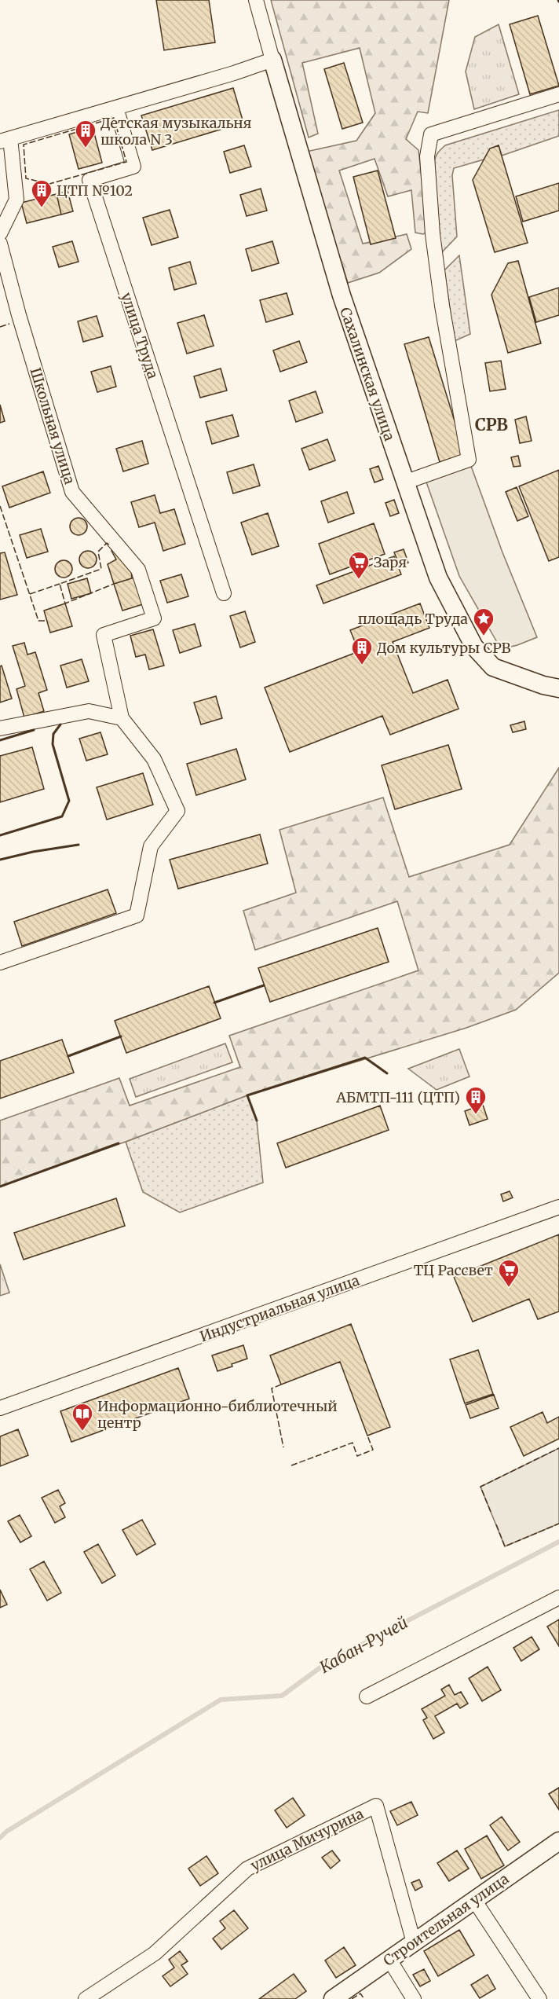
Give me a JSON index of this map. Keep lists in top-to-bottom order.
{
  "streets": {
    "street": [
      "улица Труда",
      "Сахалинская улица",
      "Школьная улица",
      "Индустриальная улица",
      "улица Мичурина",
      "Строительная улица"
    ]
  },
  "crossings": [
    ["улица Мичурина", "Строительная улица"]
  ],
  "districts": ["СРВ"],
  "water": ["Кабан-Ручей"],
  "places": {
    "building": [
      "Детская музыкальня школа N 3",
      "ЦТП №102",
      "Дом культуры СРВ",
      "АБМТП-111 (ЦТП)"
    ],
    "supermarket": ["Заря", "ТЦ Рассвет"],
    "place": ["площадь Труда"],
    "library": ["Информационно-библиотечный центр"]
  }
}
